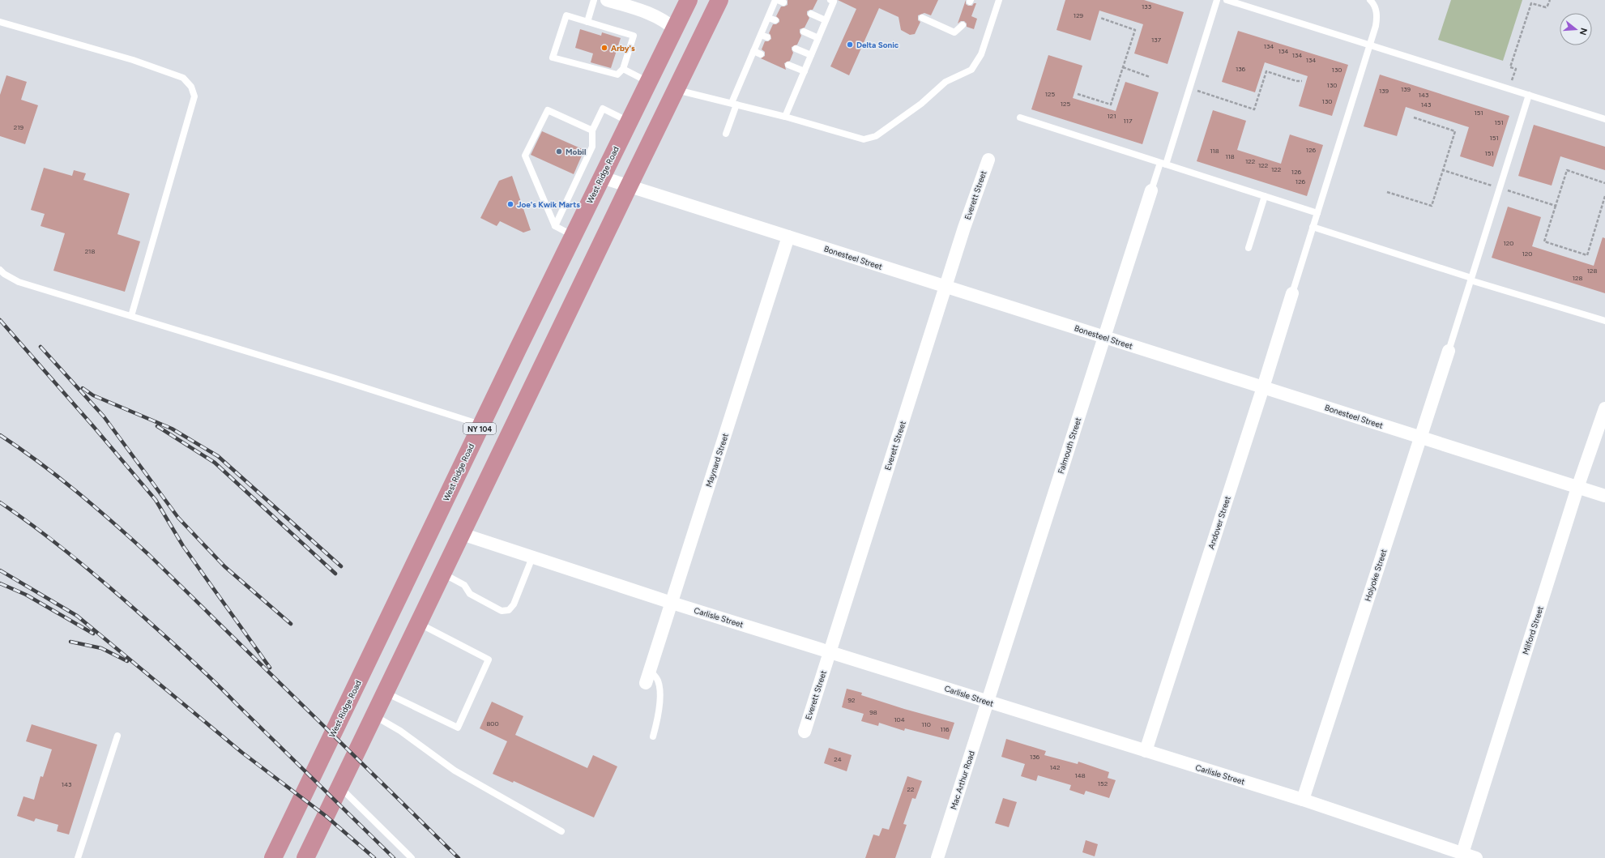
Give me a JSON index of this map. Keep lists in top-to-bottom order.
{
  "streets": {
    "highway": ["West Ridge Road", "NY 104"],
    "street": [
      "Everett Street",
      "Bonesteel Street",
      "Falmouth Street",
      "Maynard Street",
      "Andover Street",
      "Holyoke Street",
      "Carlisle Street",
      "Milford Street",
      "Mac Arthur Road"
    ]
  },
  "crossings": [
    ["West Ridge Road", "Bonesteel Street"],
    ["Everett Street", "Bonesteel Street"],
    ["Everett Street", "Carlisle Street"],
    ["Bonesteel Street", "Falmouth Street"],
    ["Bonesteel Street", "Maynard Street"],
    ["Bonesteel Street", "Andover Street"],
    ["Bonesteel Street", "Holyoke Street"],
    ["Bonesteel Street", "Milford Street"],
    ["Falmouth Street", "Carlisle Street"],
    ["Falmouth Street", "Mac Arthur Road"],
    ["Maynard Street", "Carlisle Street"],
    ["Andover Street", "Carlisle Street"],
    ["Holyoke Street", "Carlisle Street"],
    ["Carlisle Street", "Milford Street"],
    ["Carlisle Street", "Mac Arthur Road"]
  ],
  "places": [
    "Delta Sonic",
    "Arby's",
    "Mobil",
    "Joe's Kwik Marts"
  ],
  "house_numbers": [
    "133",
    "129",
    "137",
    "134",
    "134",
    "134",
    "134",
    "136",
    "130",
    "130",
    "139",
    "139",
    "125",
    "143",
    "130",
    "125",
    "143",
    "151",
    "121",
    "117",
    "151",
    "219",
    "151",
    "126",
    "118",
    "151",
    "118",
    "122",
    "122",
    "122",
    "126",
    "126",
    "120",
    "218",
    "120",
    "128",
    "128",
    "92",
    "98",
    "104",
    "800",
    "110",
    "116",
    "136",
    "24",
    "142",
    "148",
    "152",
    "143",
    "22"
  ],
  "north": "right"
}
